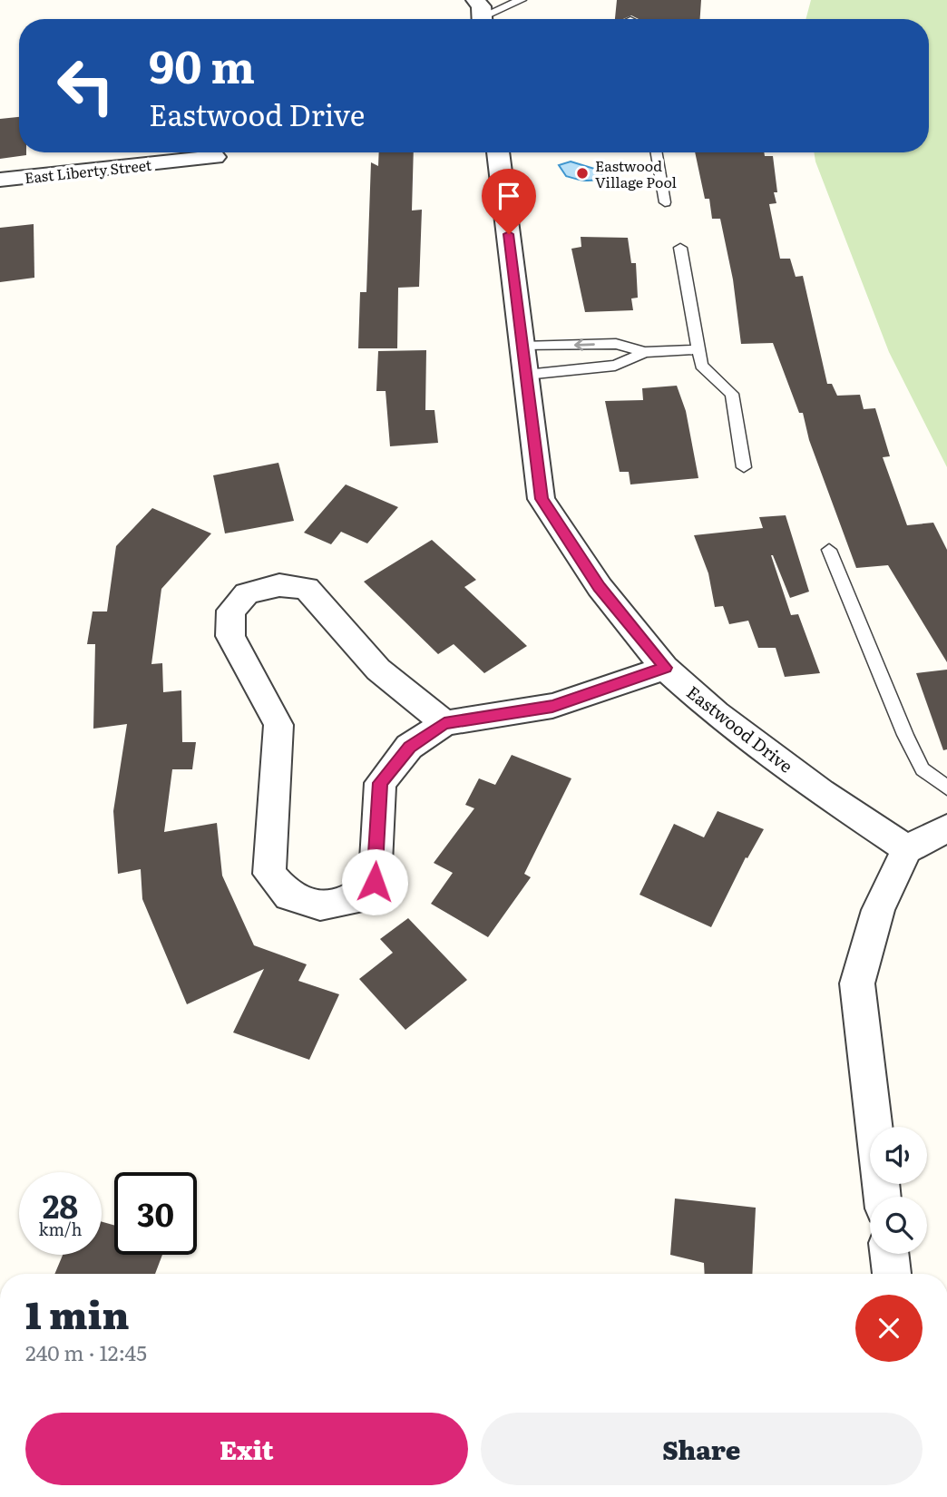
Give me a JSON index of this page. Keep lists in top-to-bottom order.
{
  "streets": {
    "street": ["East Liberty Street", "Eastwood Drive"]
  },
  "places": ["Eastwood Village Pool"],
  "page": {
    "turn": ["90 m", "Eastwood Drive"],
    "speed": "28 km/h",
    "limit": "30",
    "heading": ["1 min", "240 m · 12:45"],
    "buttons": ["Exit", "Share"]
  }
}
